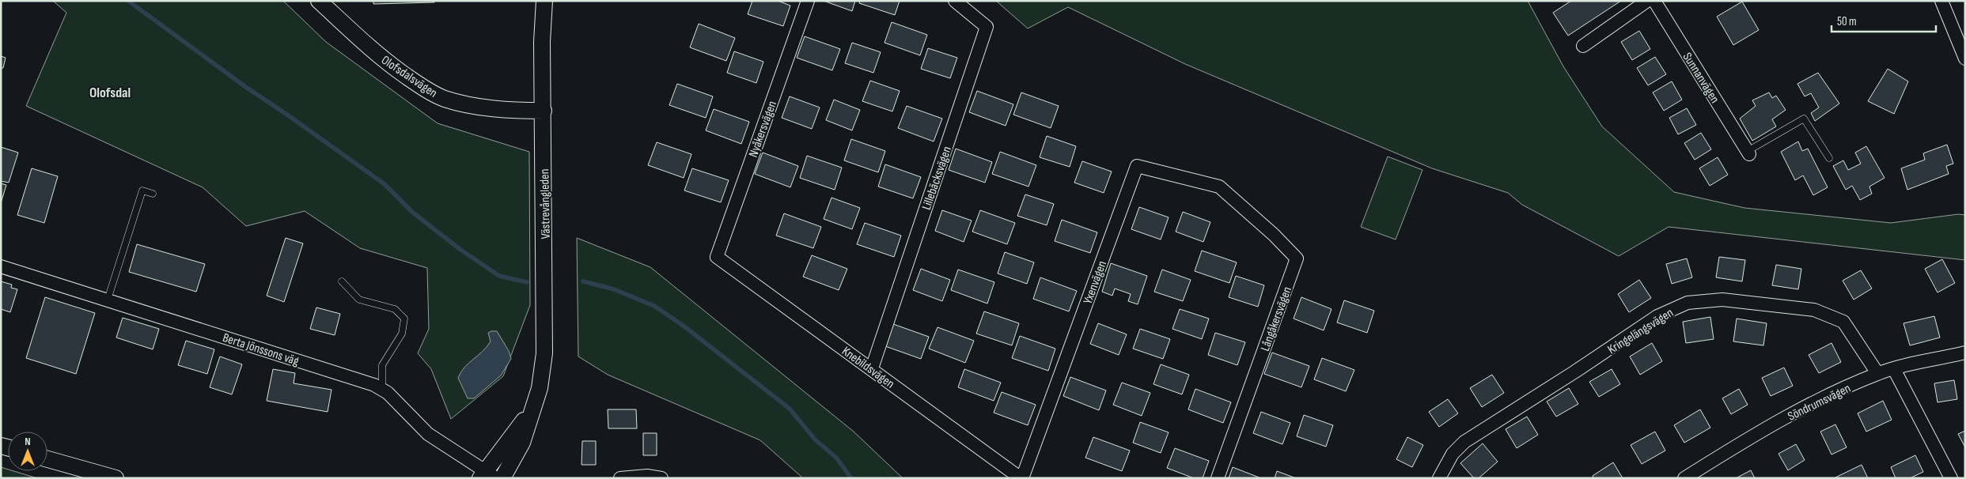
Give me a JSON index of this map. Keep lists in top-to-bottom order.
{
  "streets": {
    "street": [
      "Olofsdalsvägen",
      "Sunnanvägen",
      "Nyåkersvägen",
      "Lillebäcksvägen",
      "Västrevångleden",
      "Yxenvägen",
      "Långåkersvägen",
      "Kringelängsvägen",
      "Berta Jönssons väg",
      "Knebildsvägen",
      "Söndrumsvägen"
    ]
  },
  "crossings": [
    ["Olofsdalsvägen", "Västrevångleden"],
    ["Nyåkersvägen", "Knebildsvägen"],
    ["Lillebäcksvägen", "Knebildsvägen"],
    ["Västrevångleden", "Berta Jönssons väg"],
    ["Yxenvägen", "Långåkersvägen"],
    ["Yxenvägen", "Knebildsvägen"],
    ["Kringelängsvägen", "Söndrumsvägen"]
  ],
  "districts": ["Olofsdal"],
  "scale_bar": "50 m",
  "north": "top"
}
